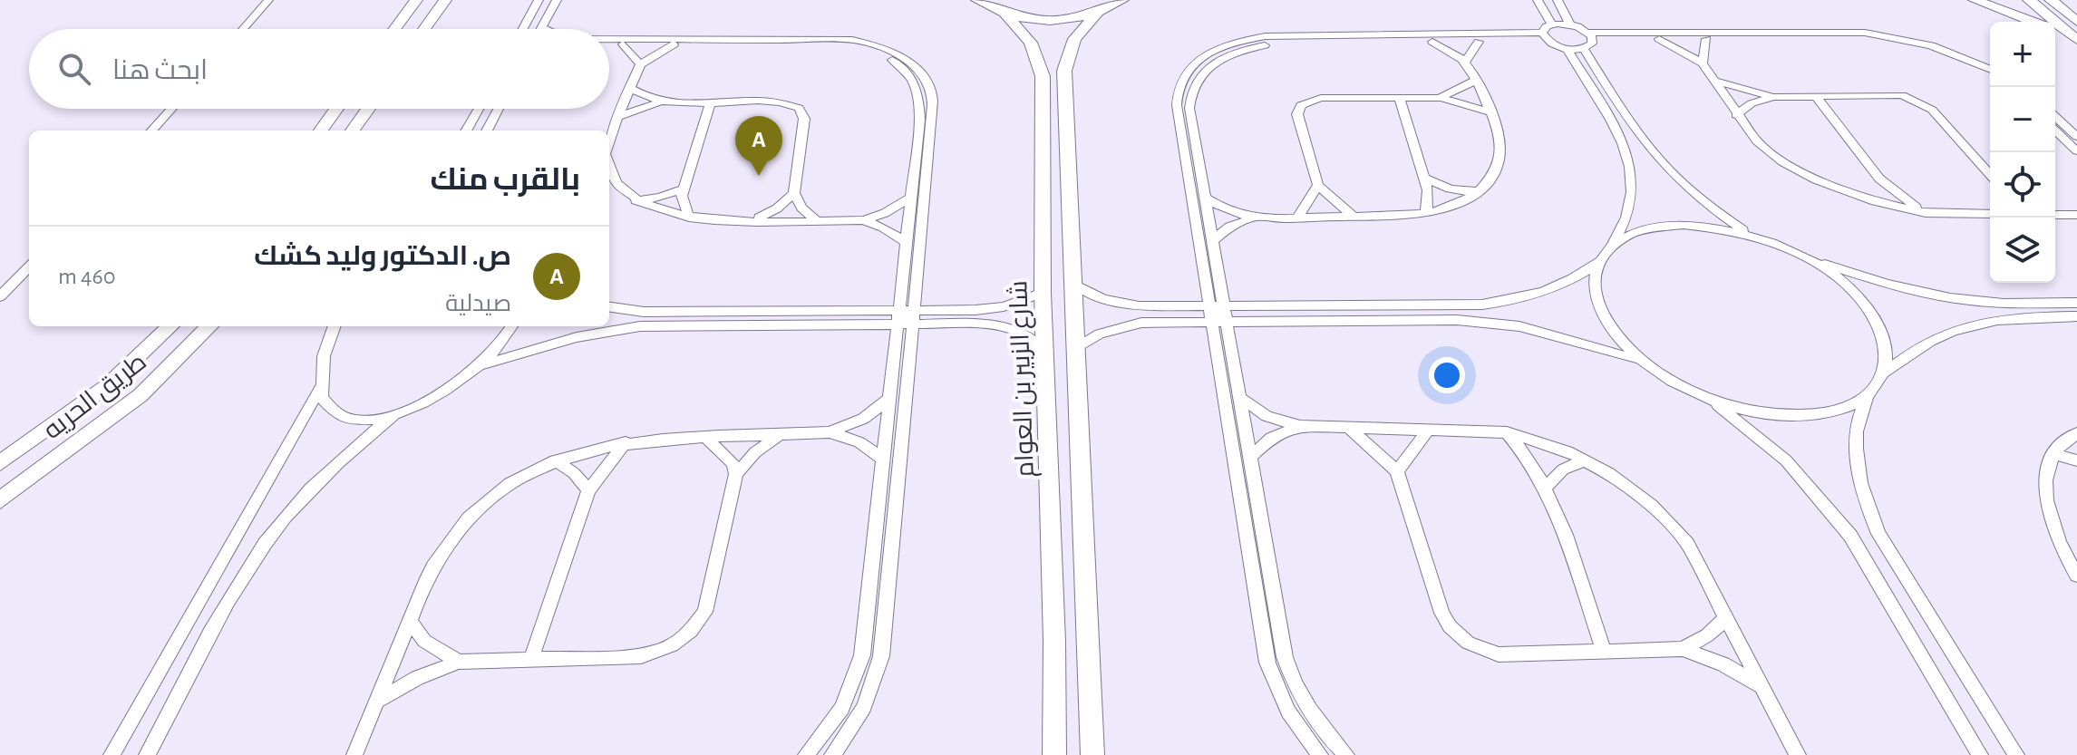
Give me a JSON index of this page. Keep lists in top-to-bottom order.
{
  "streets": {
    "street": ["شارع الزبير بن العوام", "طريق الحريه"]
  },
  "page": {
    "map_buttons": ["+", "−"],
    "search": "ابحث هنا",
    "pins": "A",
    "heading": "بالقرب منك",
    "list": [
      {
        "mark": "A",
        "name": "ص. الدكتور وليد كشك",
        "note": "صيدلية",
        "value": "460 m"
      }
    ]
  }
}
